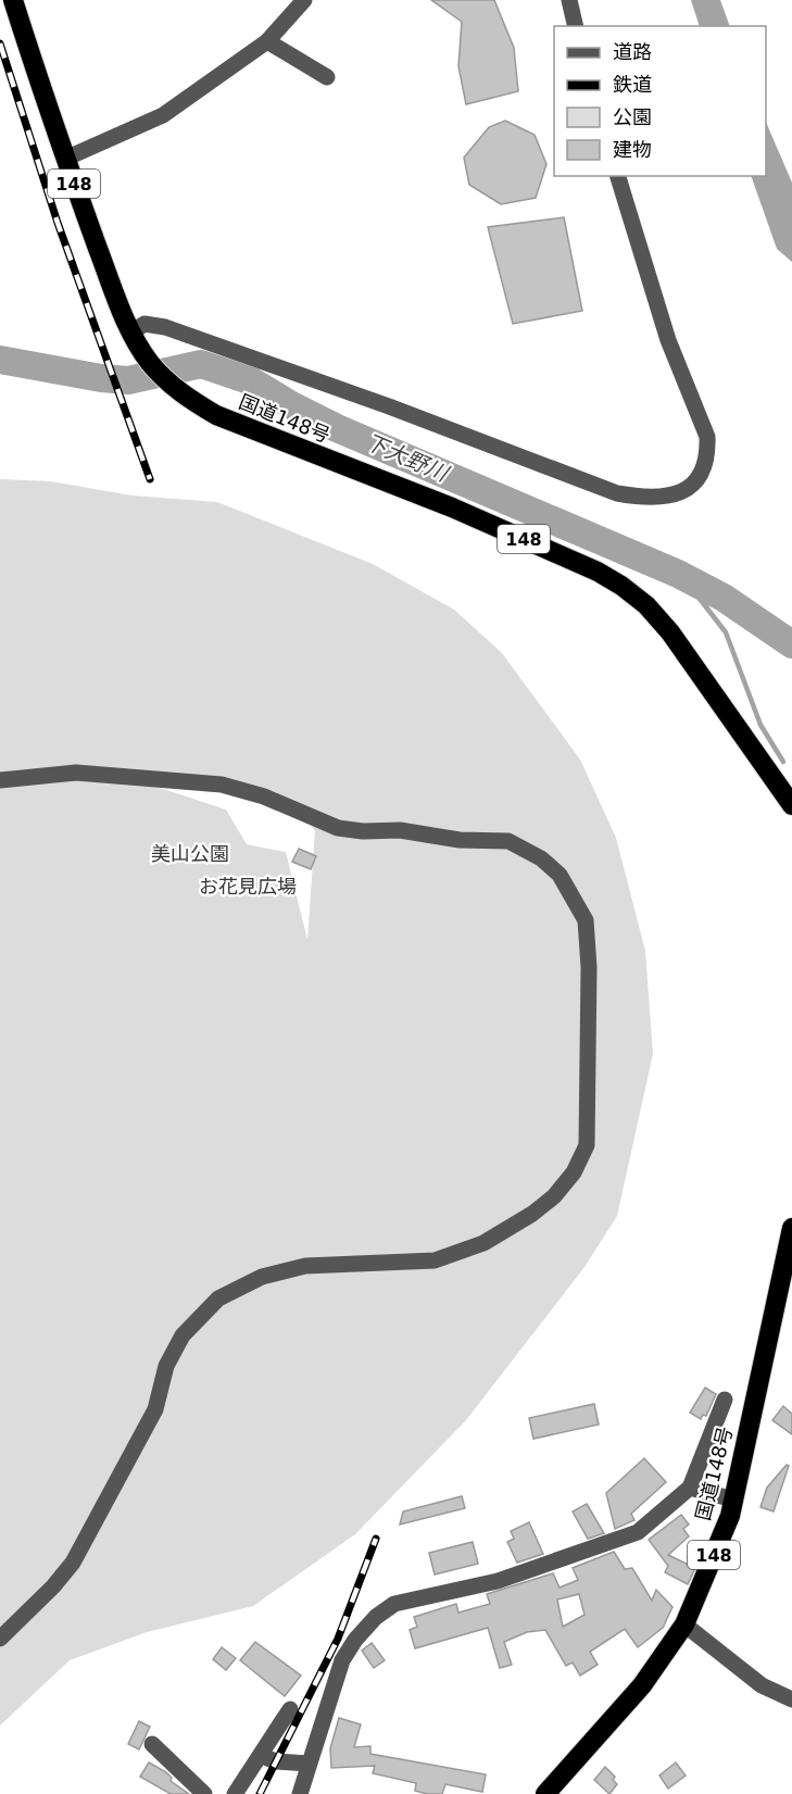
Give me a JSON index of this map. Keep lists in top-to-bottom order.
{
  "streets": {
    "highway": ["148", "国道148号"]
  },
  "water": ["下大野川"],
  "parks": ["美山公園", "お花見広場"],
  "legend": [
    "道路",
    "鉄道",
    "公園",
    "建物"
  ]
}
